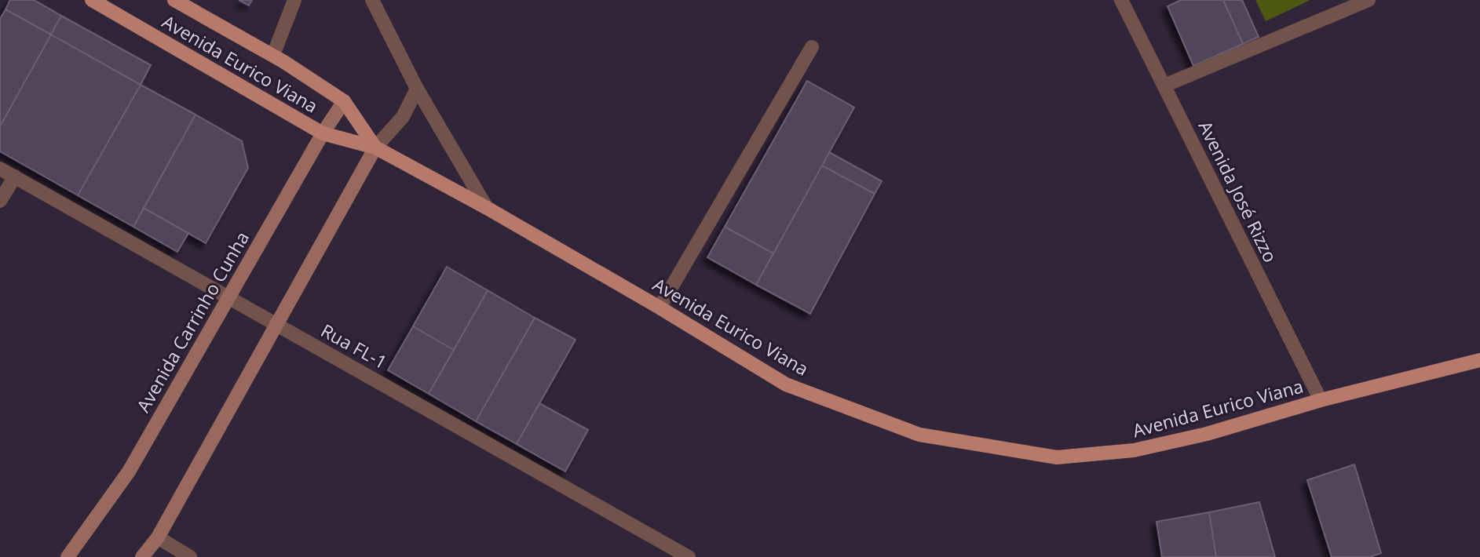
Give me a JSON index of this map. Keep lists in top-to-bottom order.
{
  "streets": {
    "main road": ["Avenida Eurico Viana", "Avenida Carrinho Cunha"],
    "street": ["Avenida José Rizzo", "Rua FL-1"]
  },
  "crossings": [
    ["Avenida Eurico Viana", "Avenida José Rizzo"],
    ["Avenida Eurico Viana", "Avenida Carrinho Cunha"],
    ["Avenida Carrinho Cunha", "Rua FL-1"]
  ]
}
